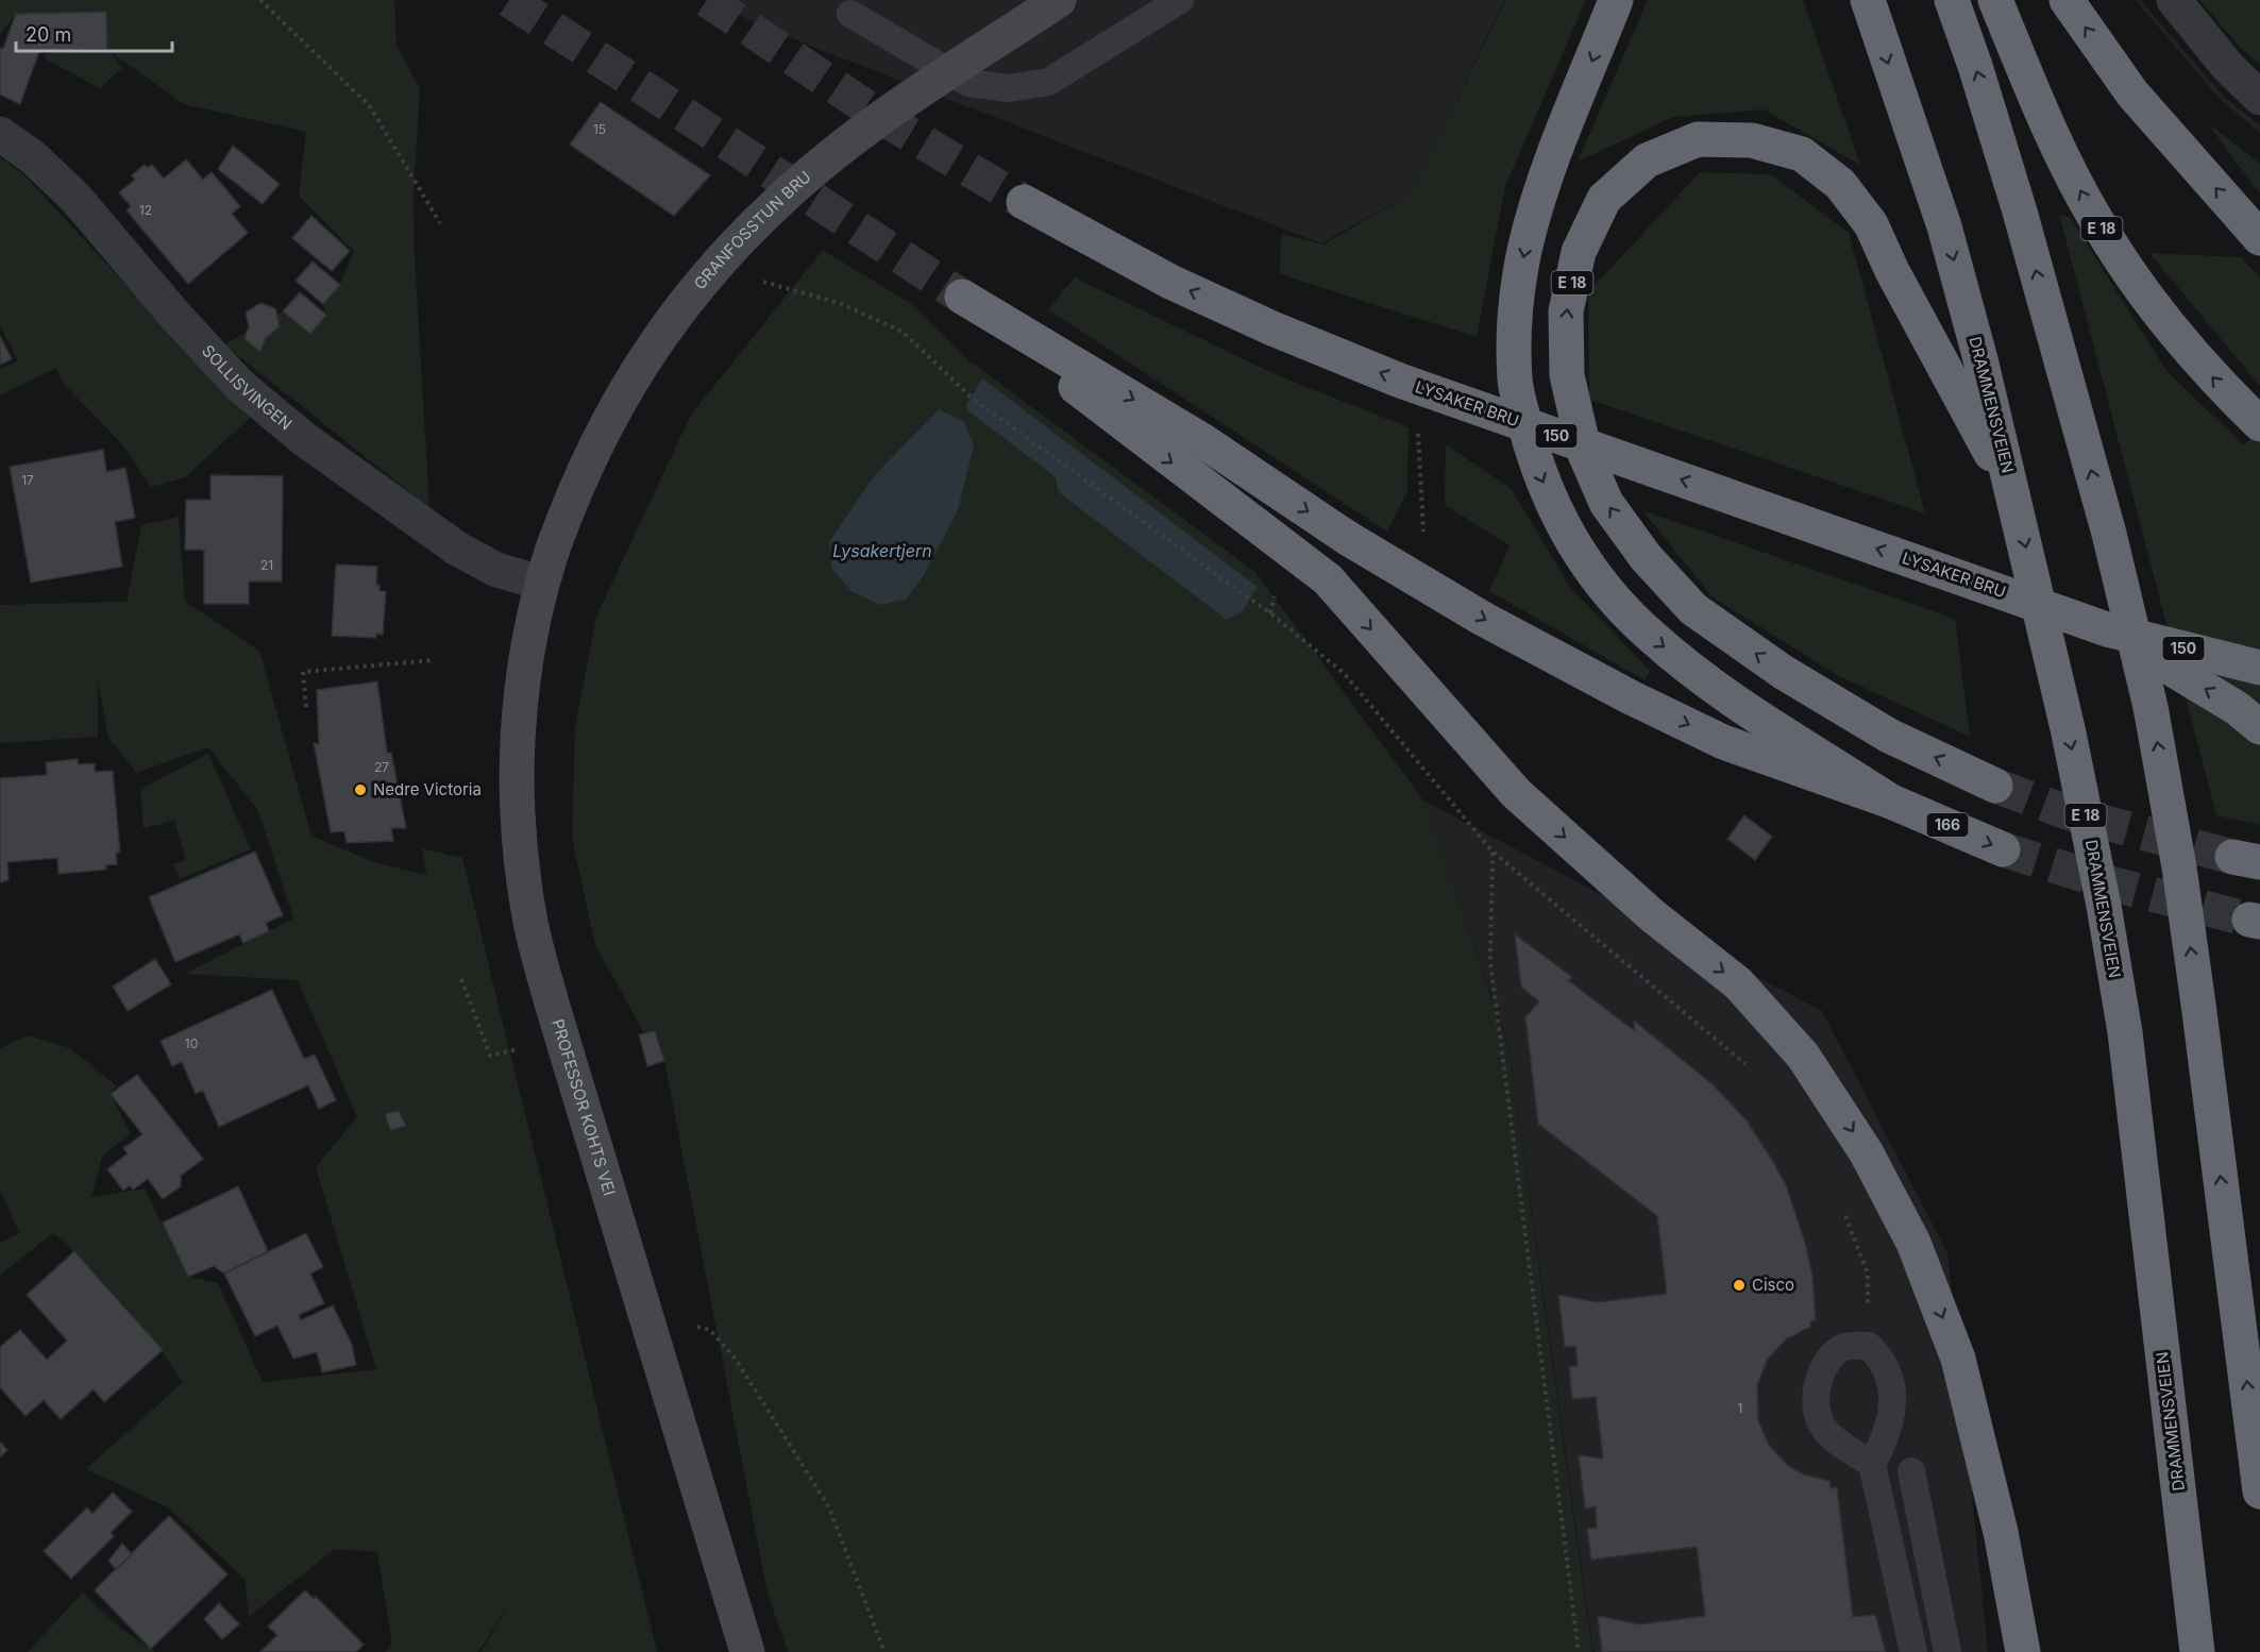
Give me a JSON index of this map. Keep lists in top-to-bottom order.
{
  "streets": {
    "highway": [
      "E 18",
      "LYSAKER BRU",
      "DRAMMENSVEIEN",
      "150",
      "166"
    ],
    "main road": ["GRANFOSSTUN BRU", "PROFESSOR KOHTS VEI"],
    "street": ["SOLLISVINGEN"]
  },
  "crossings": [
    ["E 18", "DRAMMENSVEIEN"],
    ["GRANFOSSTUN BRU", "SOLLISVINGEN"],
    ["GRANFOSSTUN BRU", "PROFESSOR KOHTS VEI"],
    ["SOLLISVINGEN", "PROFESSOR KOHTS VEI"],
    ["LYSAKER BRU", "150"]
  ],
  "one_way": ["LYSAKER BRU"],
  "water": ["Lysakertjern"],
  "places": ["Nedre Victoria", "Cisco"],
  "house_numbers": [
    "15",
    "12",
    "17",
    "21",
    "27",
    "10",
    "1"
  ],
  "scale_bar": "20 m"
}
